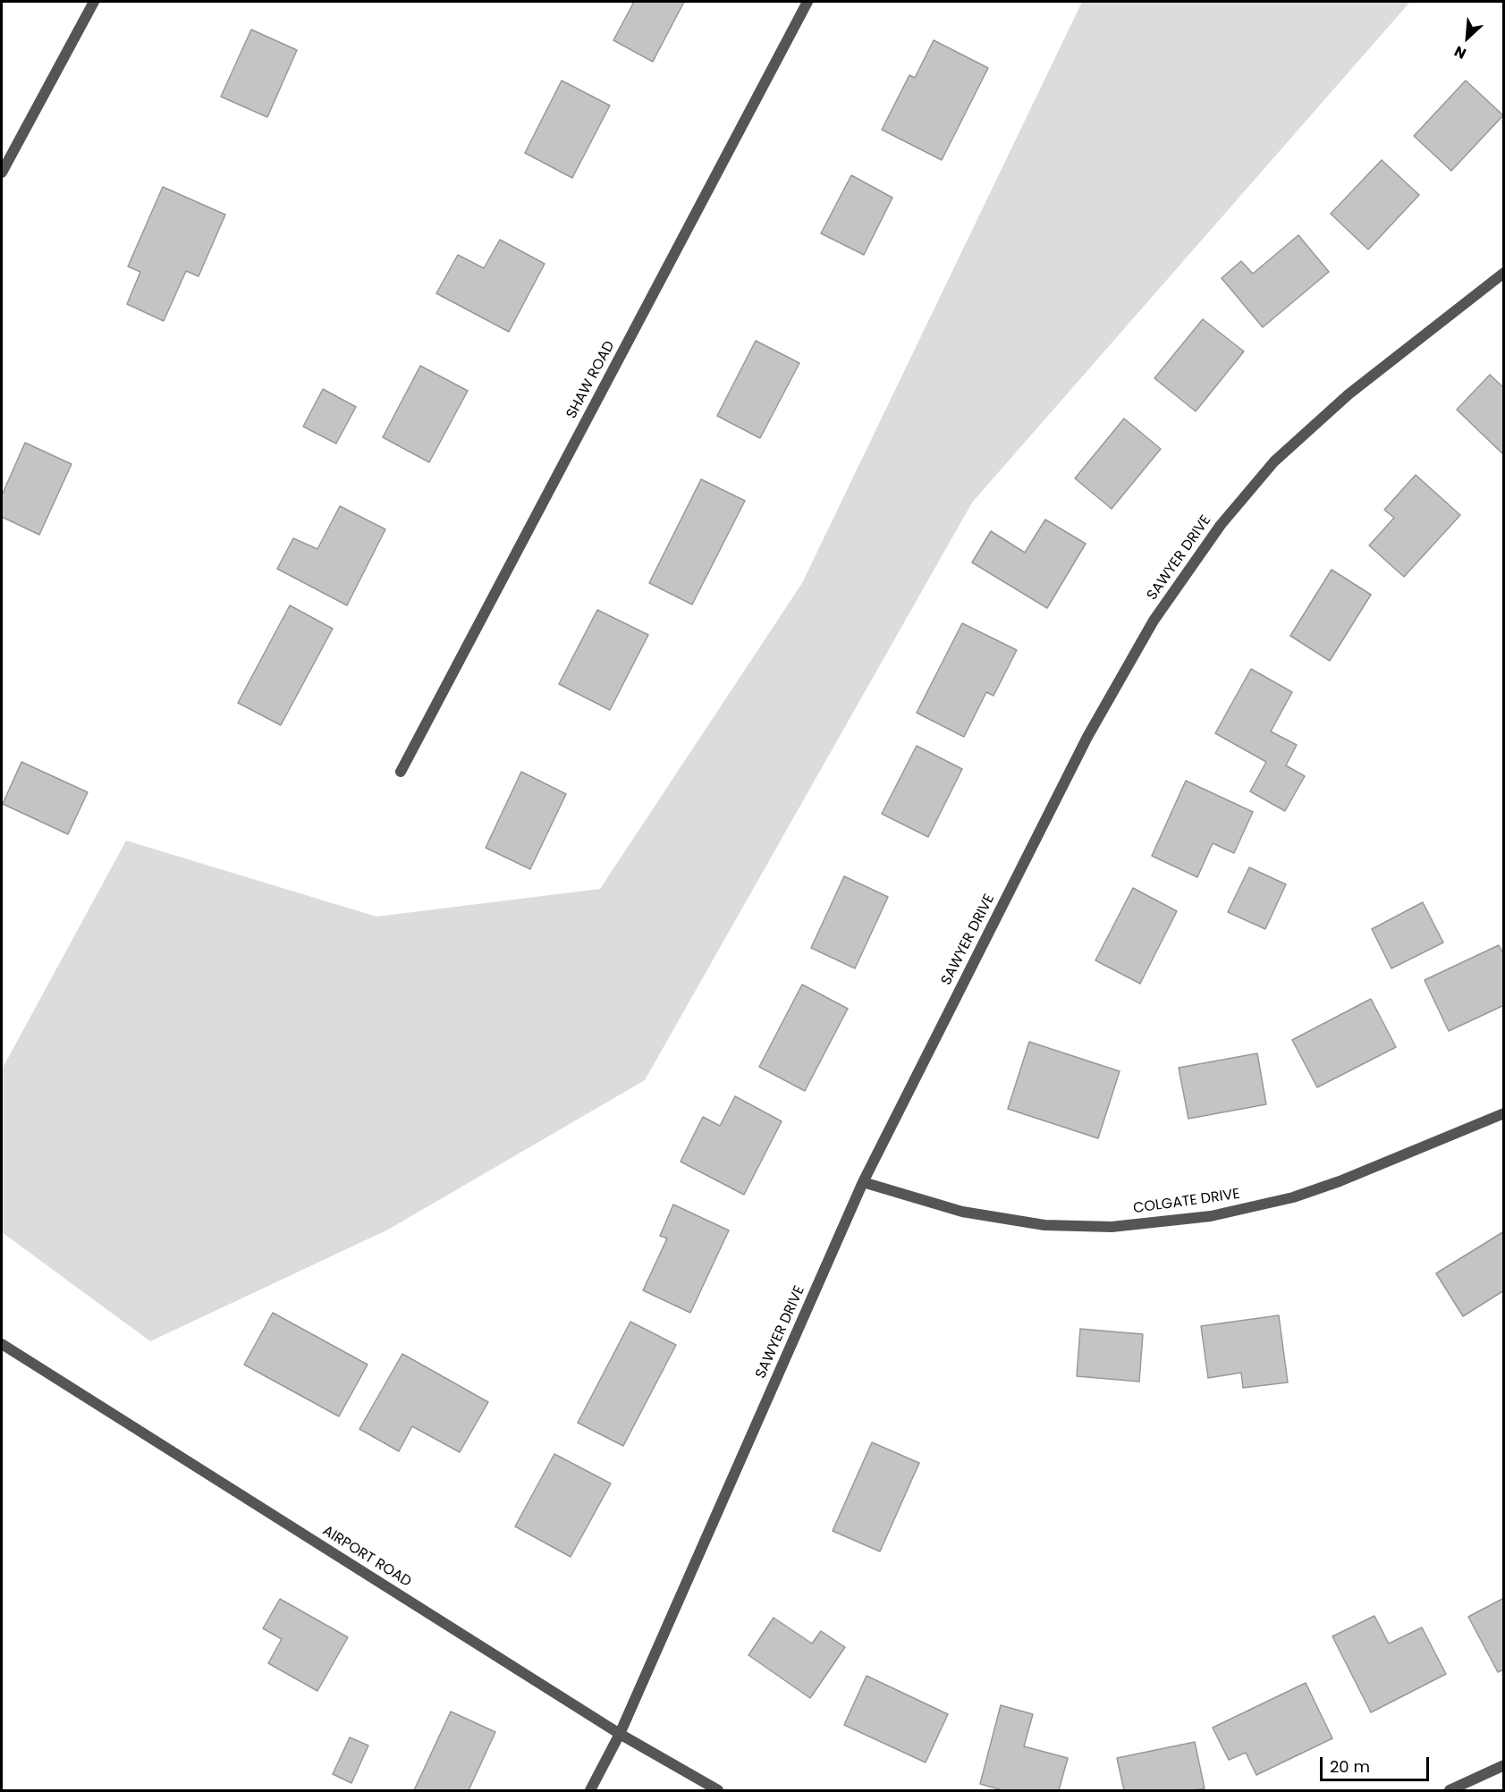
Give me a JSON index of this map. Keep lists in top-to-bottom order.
{
  "streets": {
    "street": [
      "SHAW ROAD",
      "SAWYER DRIVE",
      "COLGATE DRIVE",
      "AIRPORT ROAD"
    ]
  },
  "crossings": [
    ["SAWYER DRIVE", "COLGATE DRIVE"],
    ["SAWYER DRIVE", "AIRPORT ROAD"]
  ],
  "scale_bar": "20 m",
  "north": "bottom left"
}
